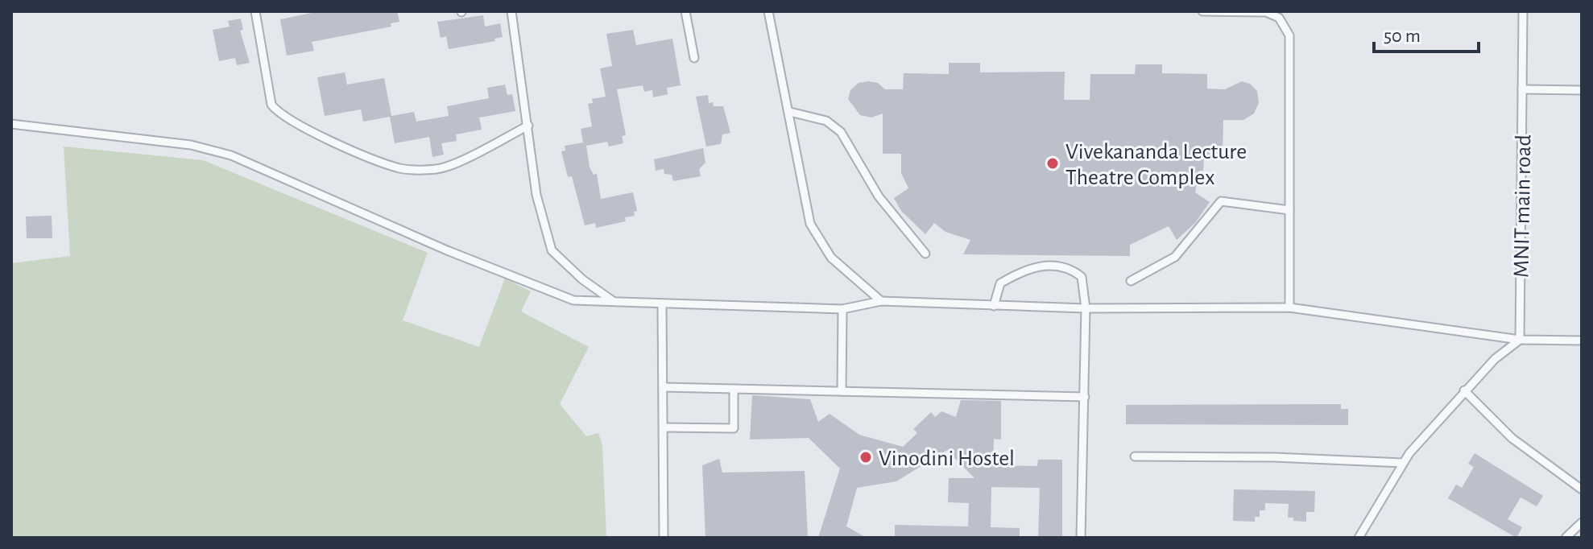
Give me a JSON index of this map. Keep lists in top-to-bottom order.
{
  "streets": {
    "lane": ["MNIT main road"]
  },
  "places": ["Vivekananda Lecture Theatre Complex", "Vinodini Hostel"],
  "scale_bar": "50 m"
}
